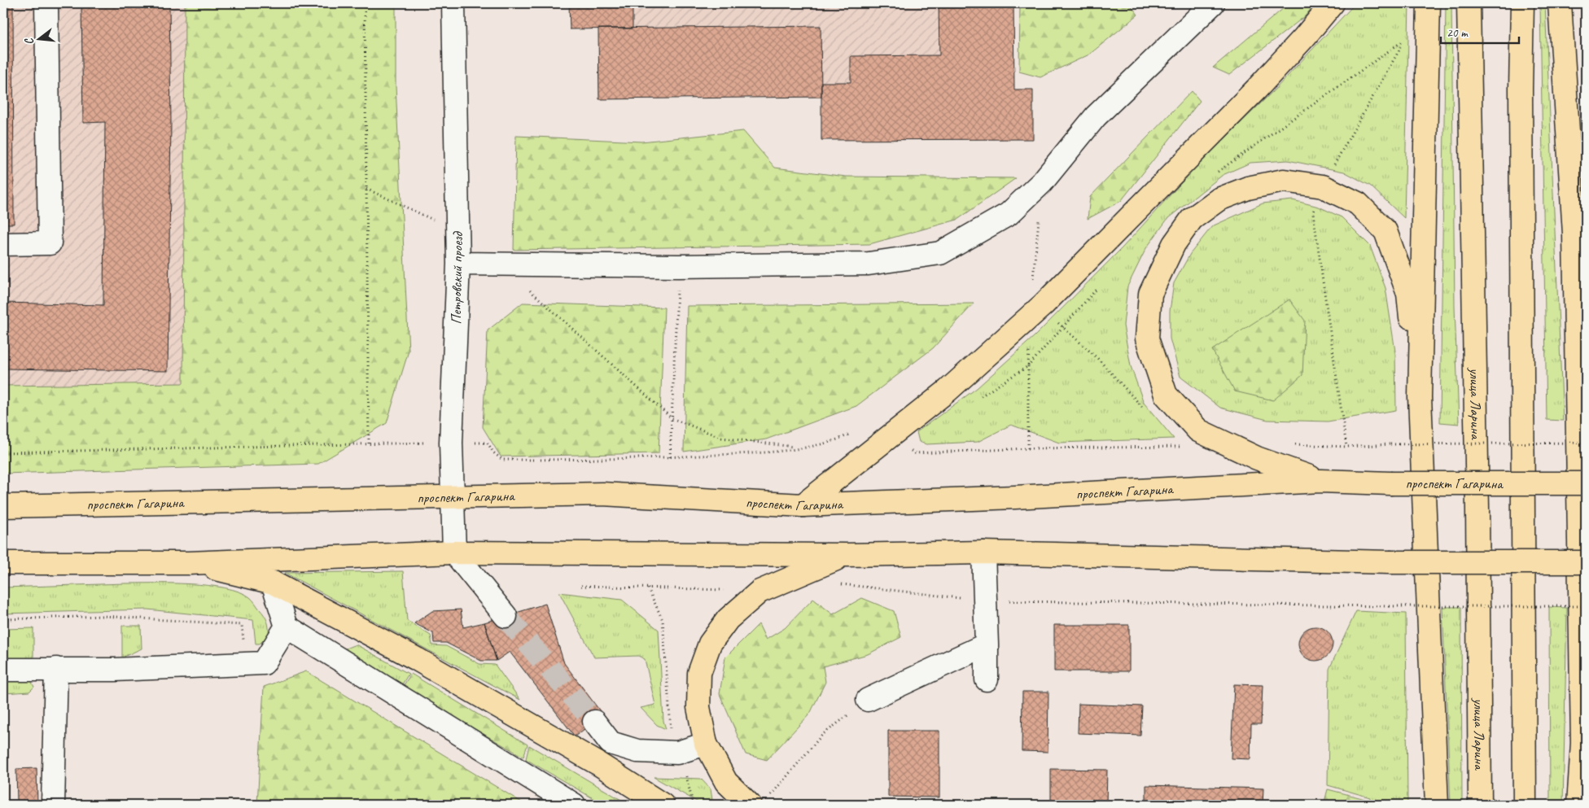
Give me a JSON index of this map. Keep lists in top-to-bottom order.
{
  "streets": {
    "main road": ["улица Ларина", "проспект Гагарина"],
    "street": ["Петровский проезд"]
  },
  "crossings": [
    ["Петровский проезд", "проспект Гагарина"]
  ],
  "scale_bar": "20 m",
  "north": "left"
}
